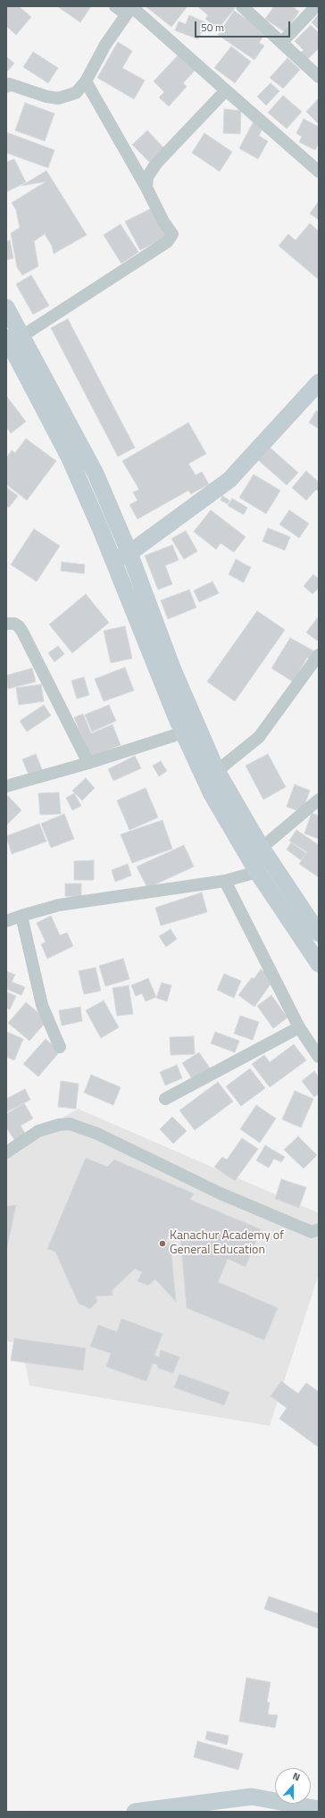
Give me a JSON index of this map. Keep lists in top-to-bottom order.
{
  "places": ["Kanachur Academy of General Education"],
  "scale_bar": "50 m",
  "north": "top"
}
